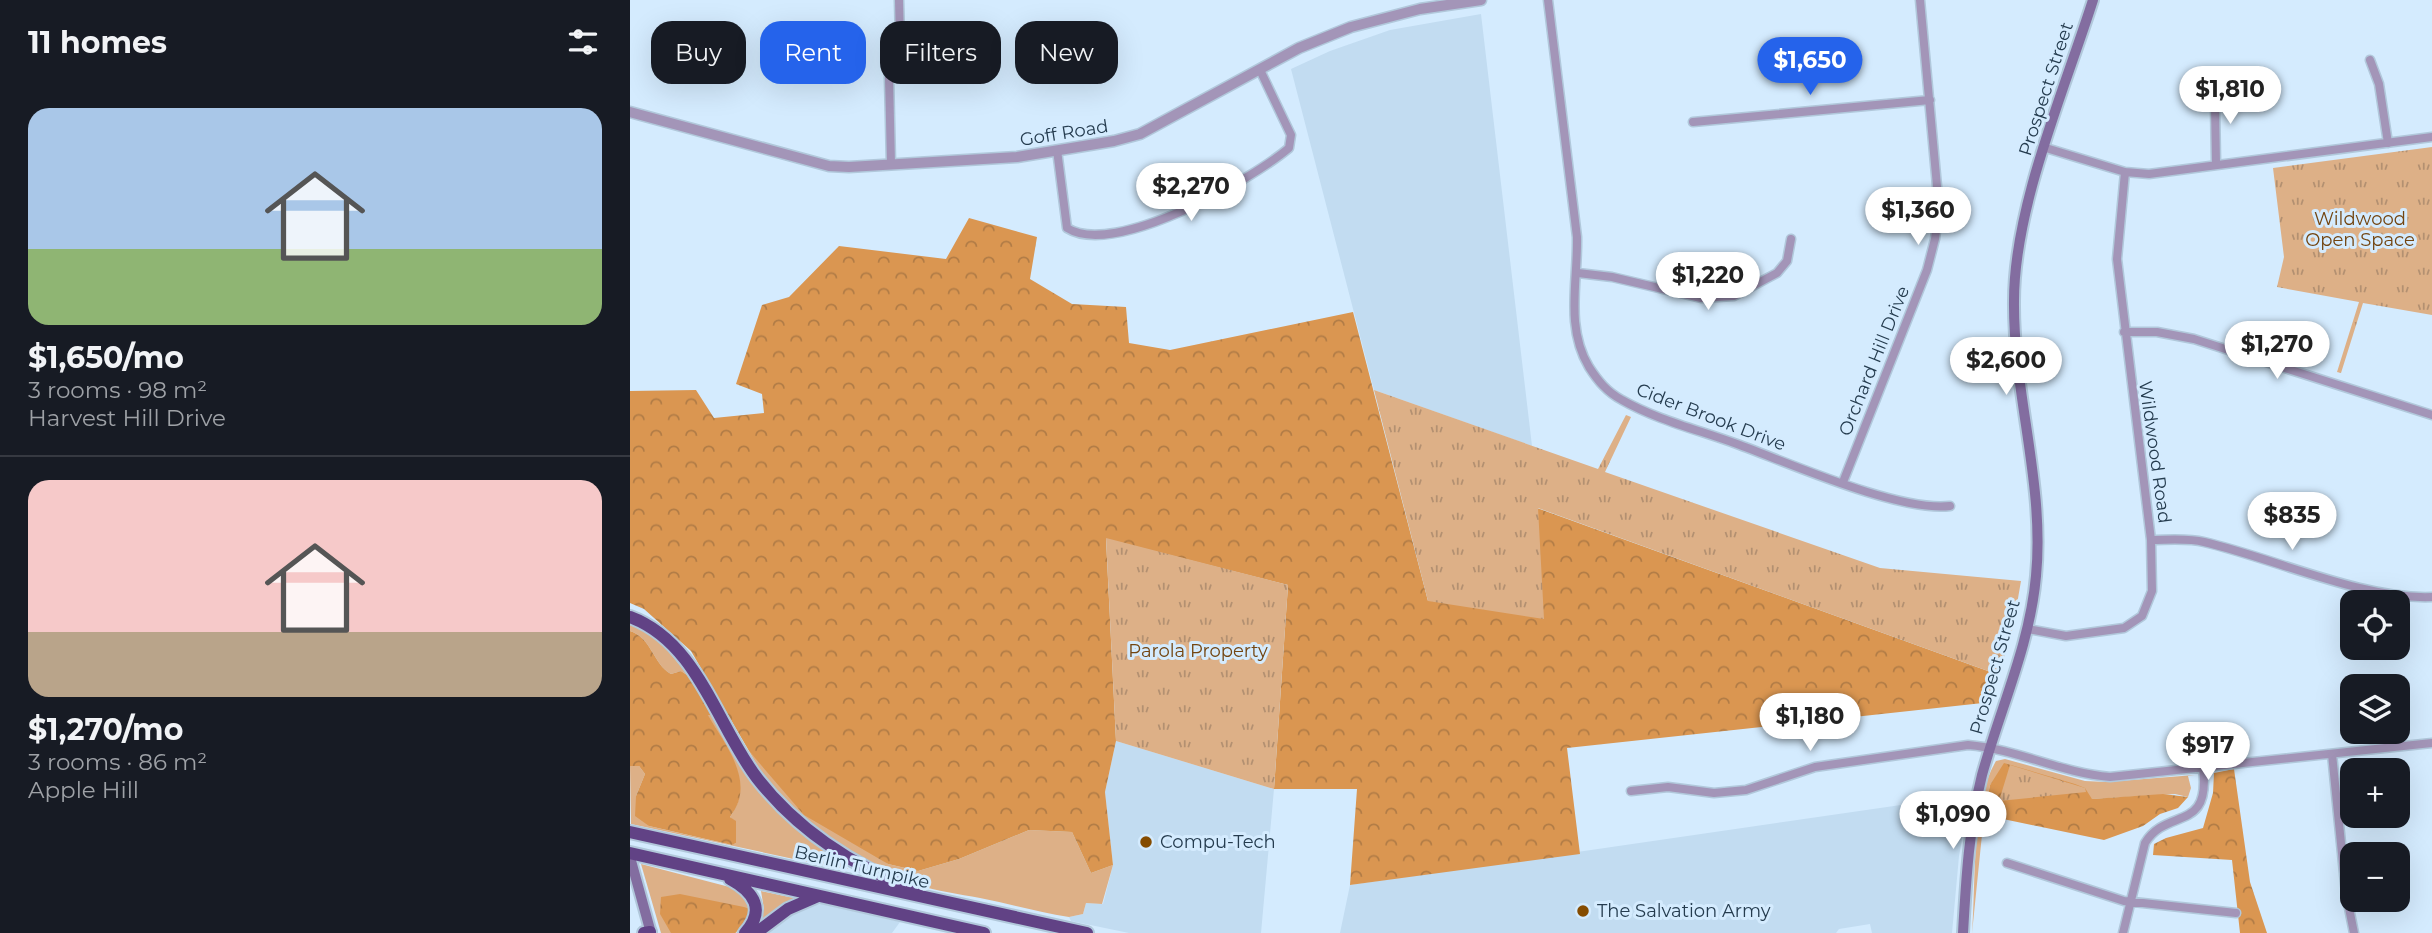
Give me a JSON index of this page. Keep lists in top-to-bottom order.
{
  "streets": {
    "highway": ["Berlin Turnpike"],
    "main road": ["Prospect Street"],
    "street": [
      "Goff Road",
      "Orchard Hill Drive",
      "Cider Brook Drive",
      "Wildwood Road"
    ]
  },
  "crossings": [
    ["Prospect Street", "Wildwood Road"],
    ["Orchard Hill Drive", "Cider Brook Drive"]
  ],
  "parks": ["Wildwood Open Space", "Parola Property"],
  "places": ["Compu-Tech", "The Salvation Army"],
  "page": {
    "heading": "11 homes",
    "chip": [
      "Buy",
      "Rent",
      "Filters",
      "New"
    ],
    "price": [
      "$1,650",
      "$1,810",
      "$2,270",
      "$1,360",
      "$1,220",
      "$1,270",
      "$2,600",
      "$835",
      "$1,180",
      "$917",
      "$1,090"
    ],
    "list": [
      {
        "name": "$1,650/mo",
        "note": "3 rooms · 98 m² · Harvest Hill Drive"
      },
      {
        "name": "$1,270/mo",
        "note": "3 rooms · 86 m² · Apple Hill"
      }
    ],
    "map_buttons": ["+", "−"]
  }
}
